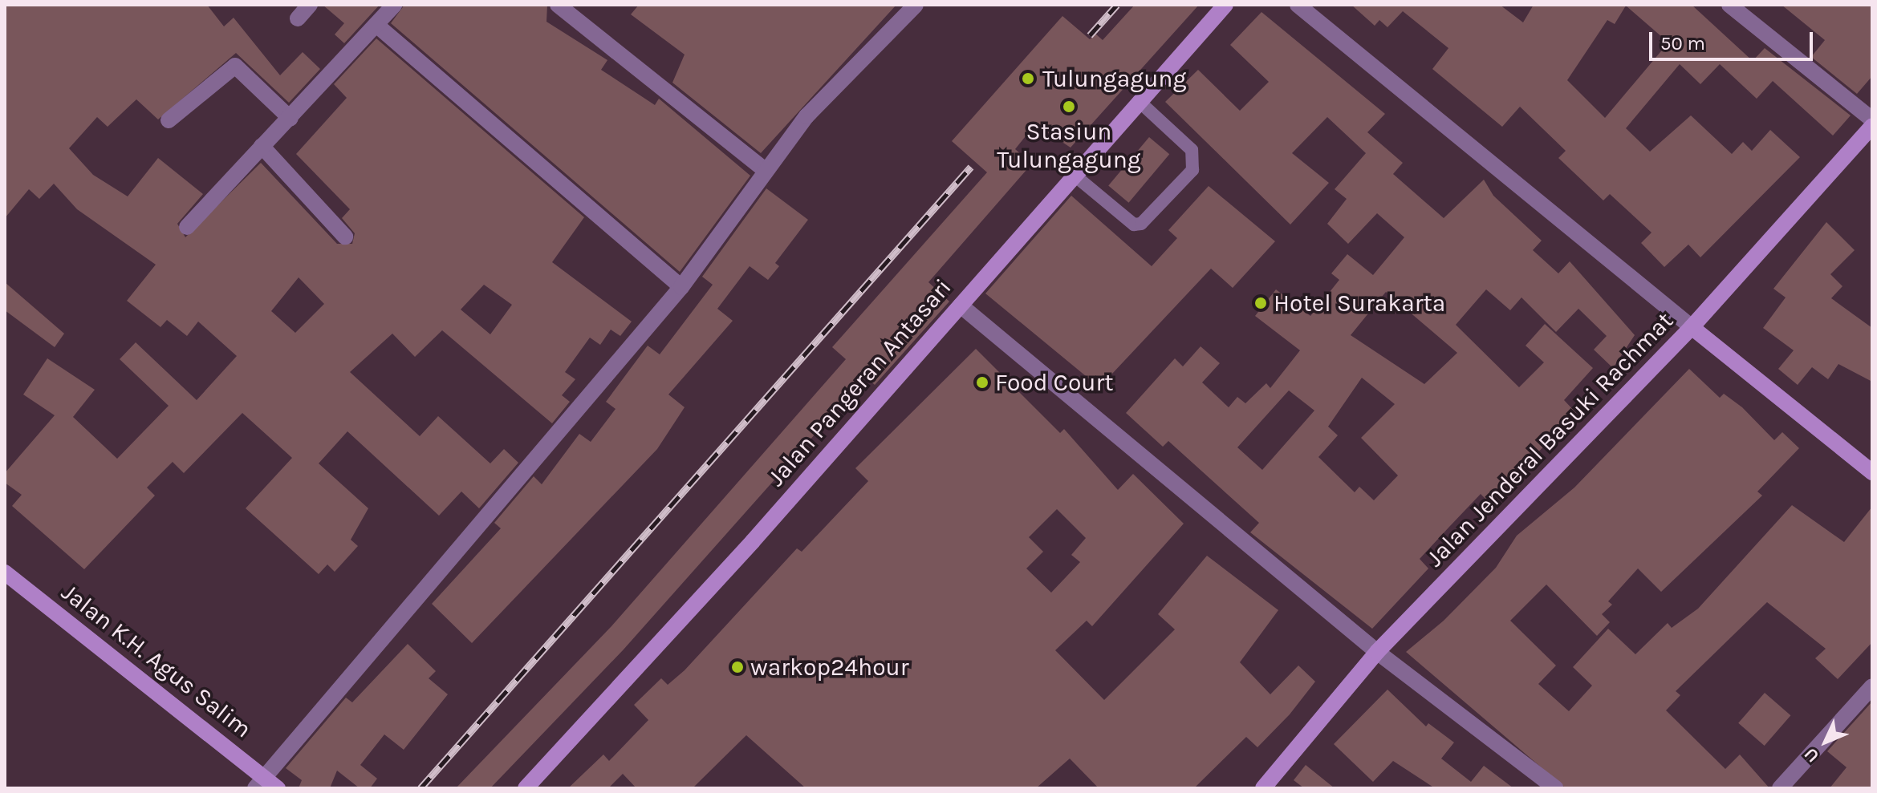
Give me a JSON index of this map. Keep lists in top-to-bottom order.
{
  "streets": {
    "street": ["Jalan Pangeran Antasari", "Jalan Jenderal Basuki Rachmat", "Jalan K.H. Agus Salim"]
  },
  "places": [
    "Tulungagung",
    "Stasiun Tulungagung",
    "Hotel Surakarta",
    "Food Court",
    "warkop24hour"
  ],
  "scale_bar": "50 m",
  "north": "bottom left"
}
